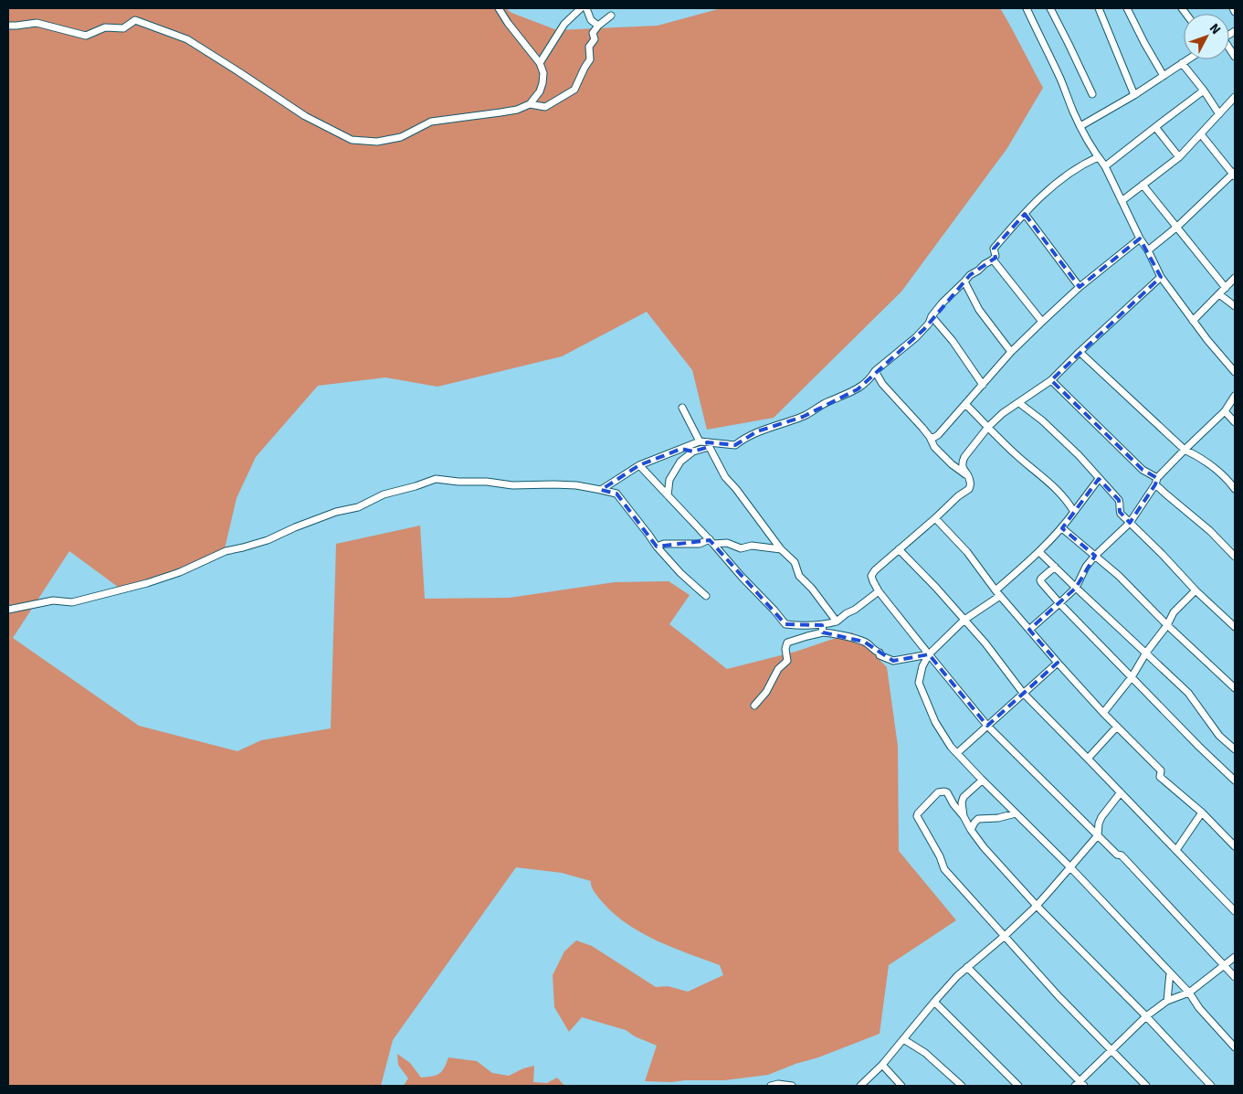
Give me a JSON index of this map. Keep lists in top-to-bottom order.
{
  "north": "top right"
}
